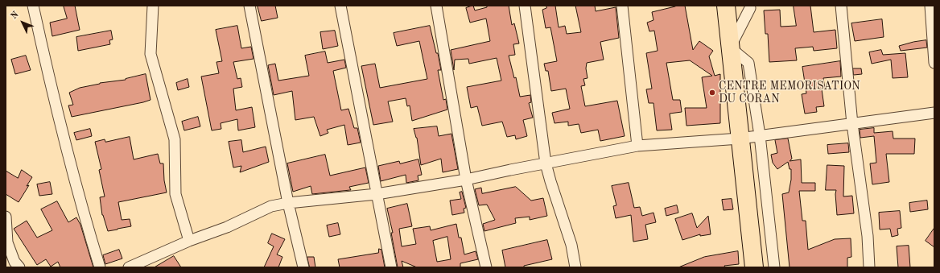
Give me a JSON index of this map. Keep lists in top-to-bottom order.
{
  "places": ["CENTRE MEMORISATION DU CORAN"],
  "north": "top left"
}
